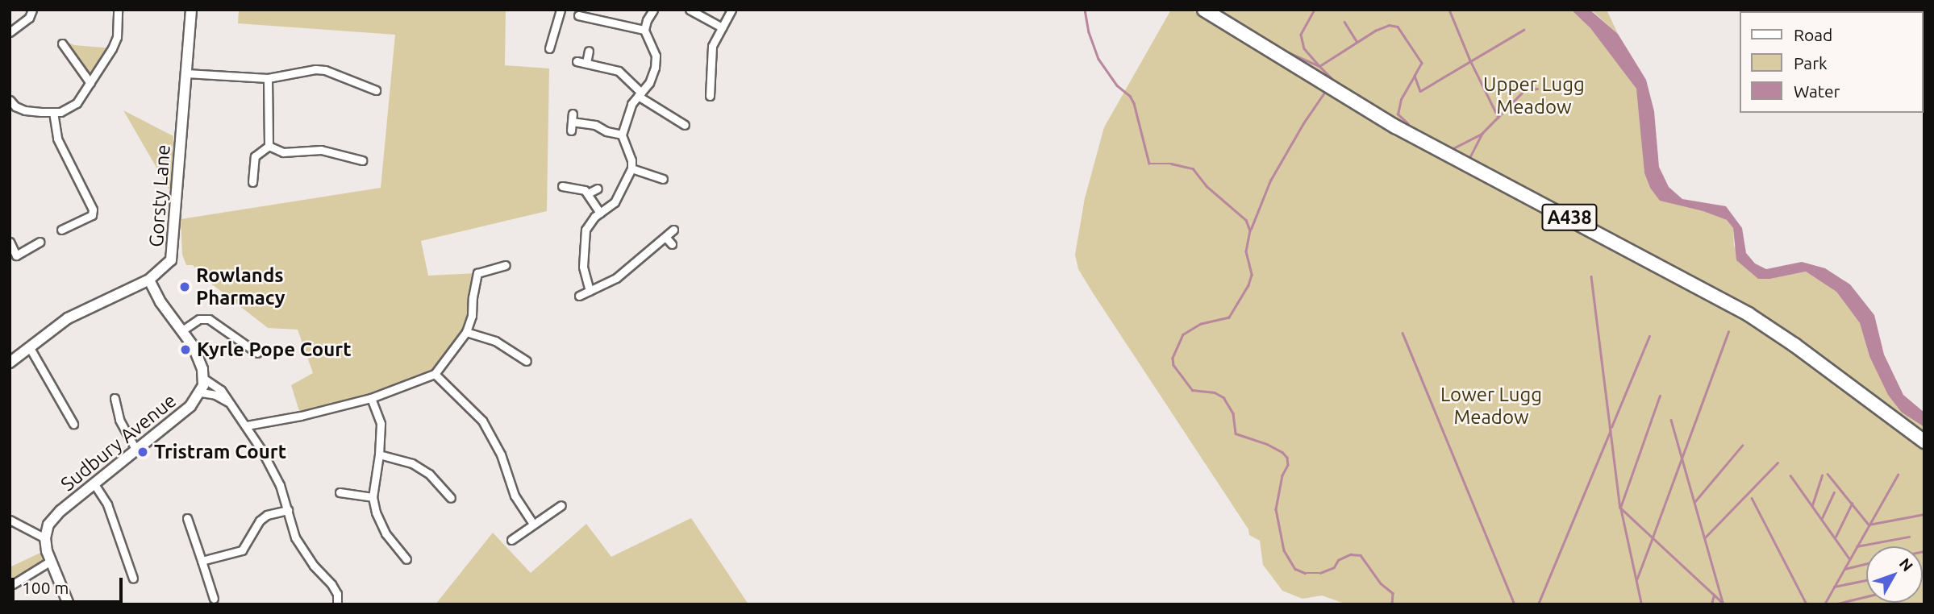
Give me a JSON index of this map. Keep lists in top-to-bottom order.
{
  "streets": {
    "highway": ["A438"],
    "street": ["Gorsty Lane", "Sudbury Avenue"]
  },
  "parks": ["Upper Lugg Meadow", "Lower Lugg Meadow"],
  "places": ["Rowlands Pharmacy", "Kyrle Pope Court", "Tristram Court"],
  "legend": ["Road", "Park", "Water"],
  "scale_bar": "100 m",
  "north": "top right"
}
